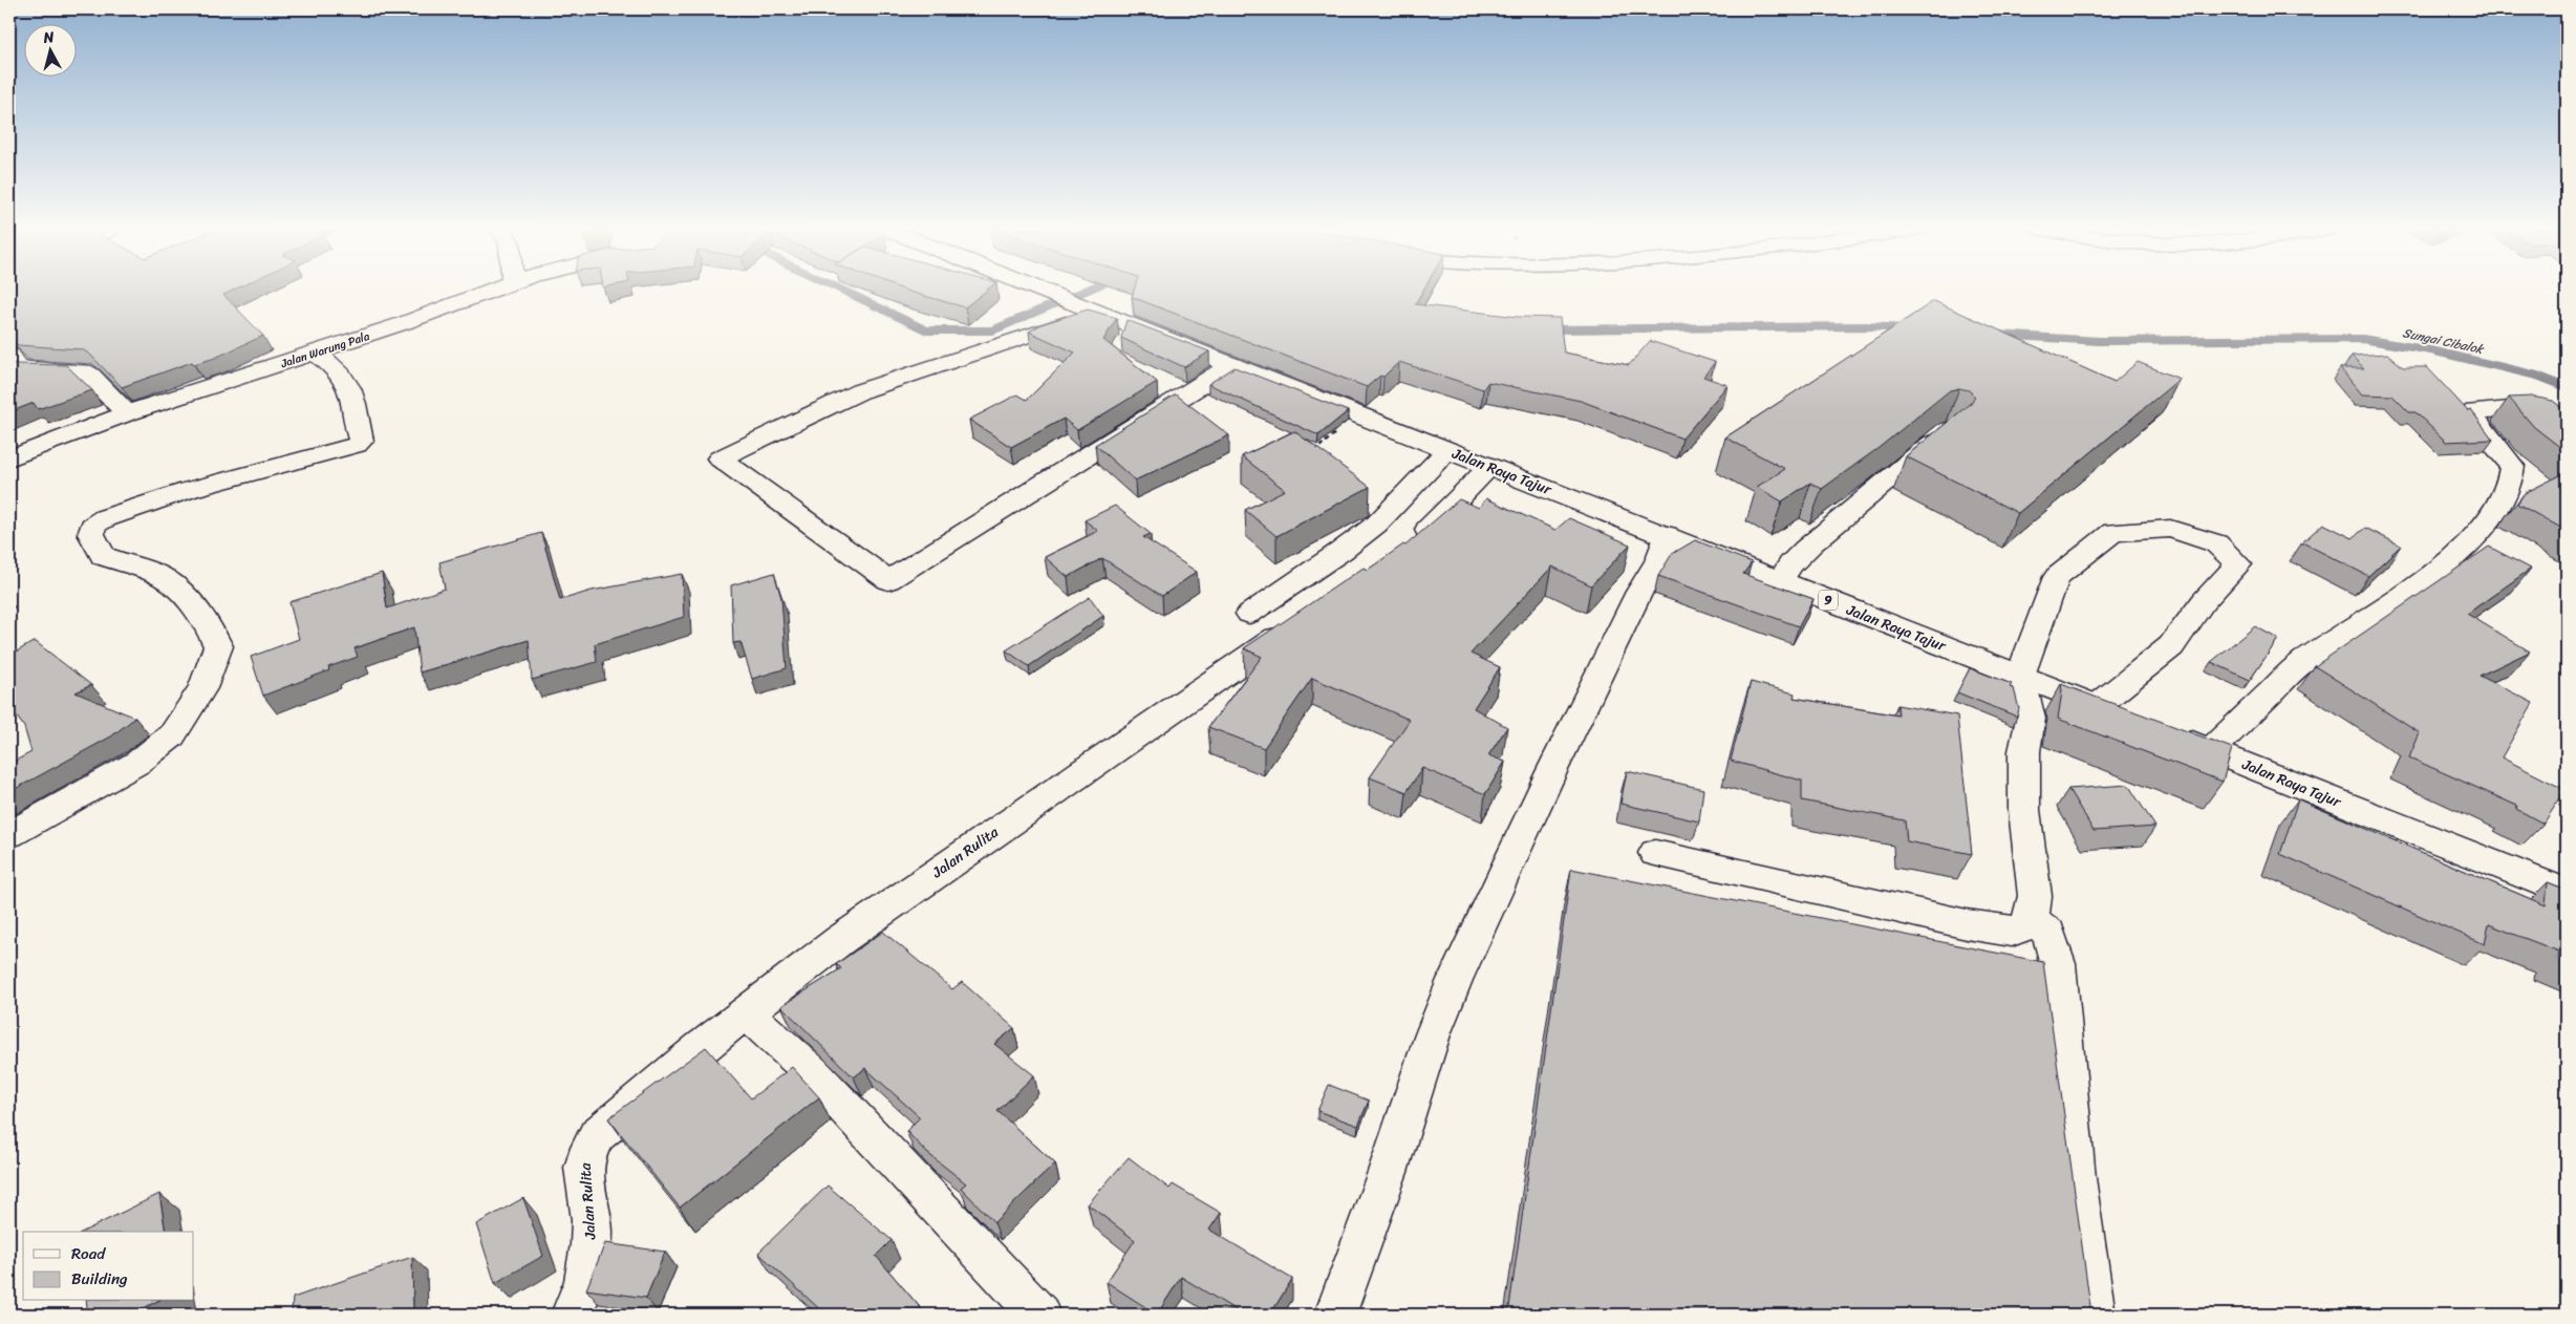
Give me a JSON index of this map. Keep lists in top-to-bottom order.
{
  "streets": {
    "main road": [
      "Jalan Warung Pala",
      "Jalan Raya Tajur",
      "9",
      "Jalan Rulita"
    ]
  },
  "water": ["Sungai Cibalok"],
  "legend": ["Road", "Building"],
  "north": "top"
}
